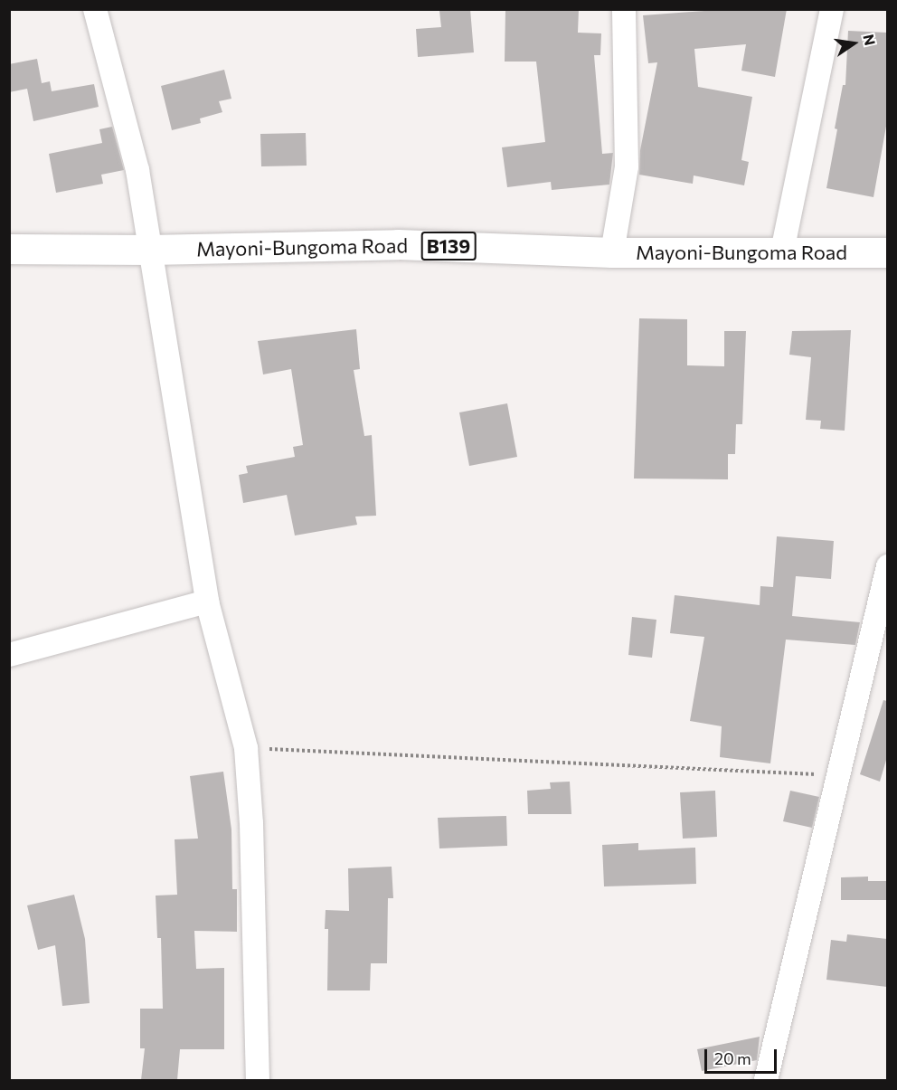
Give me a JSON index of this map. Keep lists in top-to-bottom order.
{
  "streets": {
    "main road": ["B139", "Mayoni-Bungoma Road"]
  },
  "scale_bar": "20 m",
  "north": "right"
}
